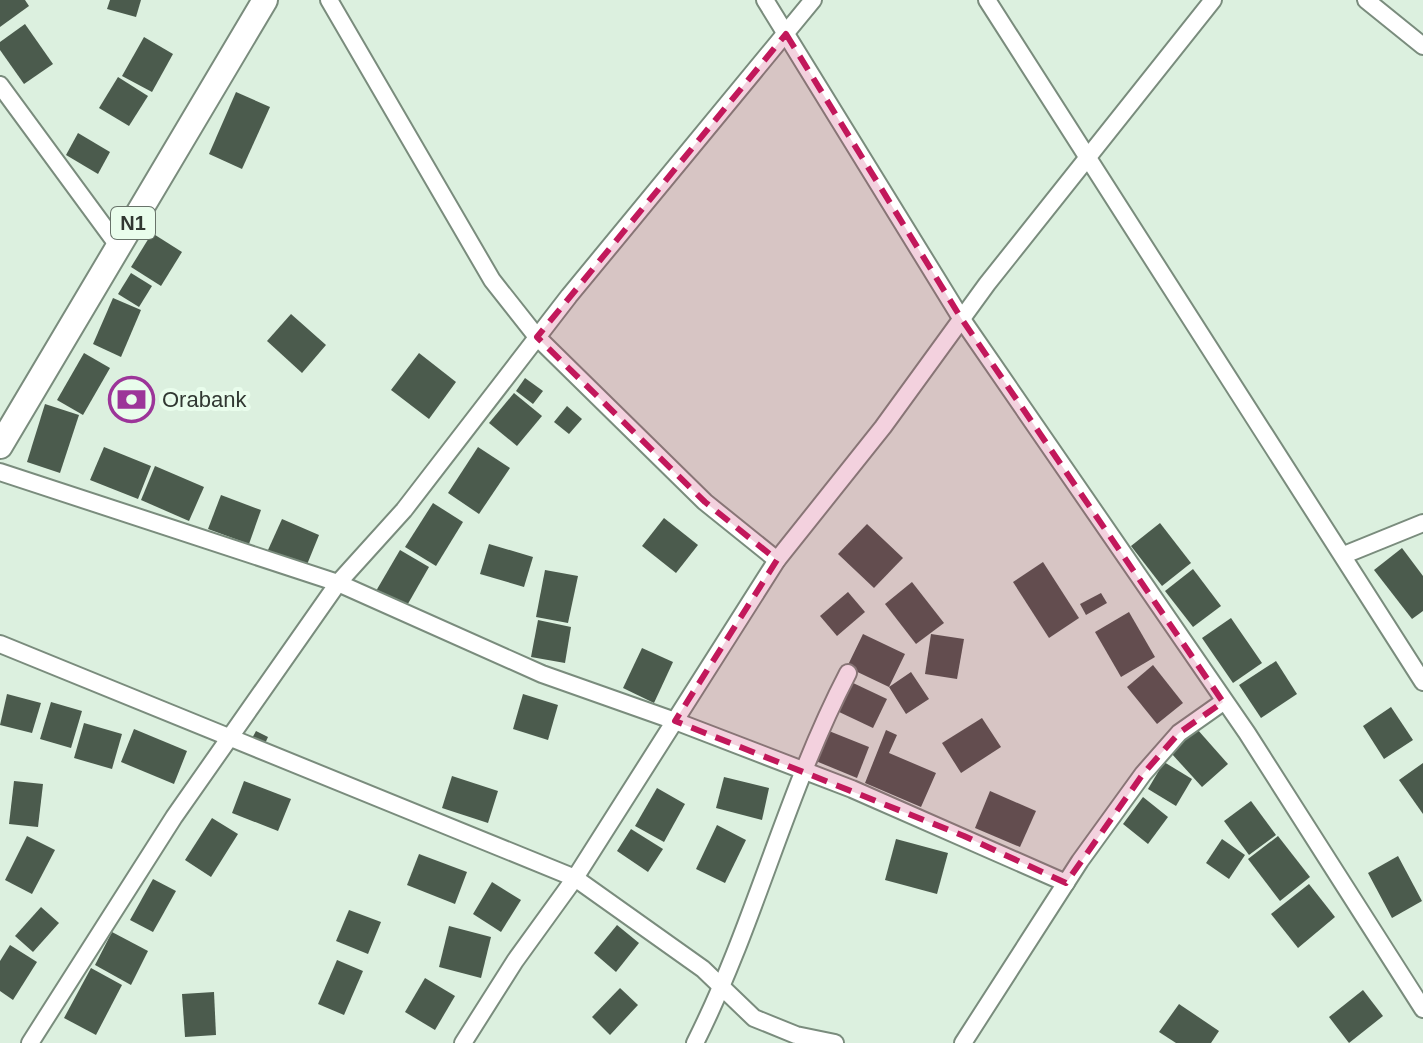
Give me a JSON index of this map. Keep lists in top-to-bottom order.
{
  "streets": {
    "main road": ["N1"]
  },
  "places": {
    "bank": ["Orabank"]
  }
}
